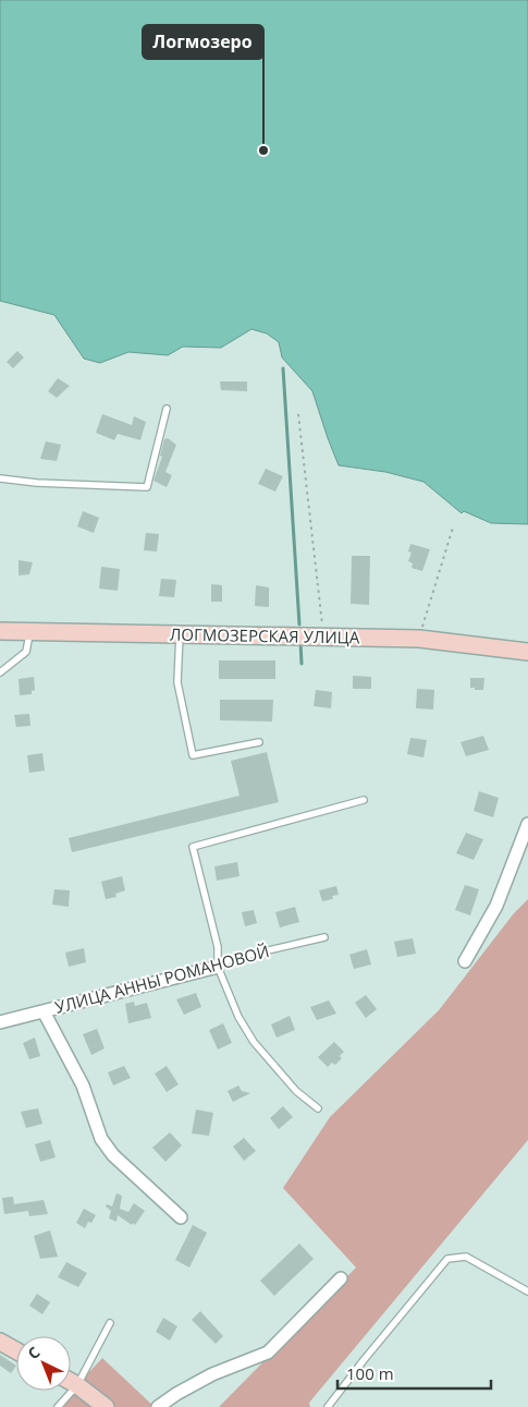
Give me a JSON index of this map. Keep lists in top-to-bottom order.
{
  "streets": {
    "street": ["ЛОГМОЗЕРСКАЯ УЛИЦА", "УЛИЦА АННЫ РОМАНОВОЙ"]
  },
  "places": ["Логмозеро"],
  "scale_bar": "100 m",
  "north": "top left"
}
